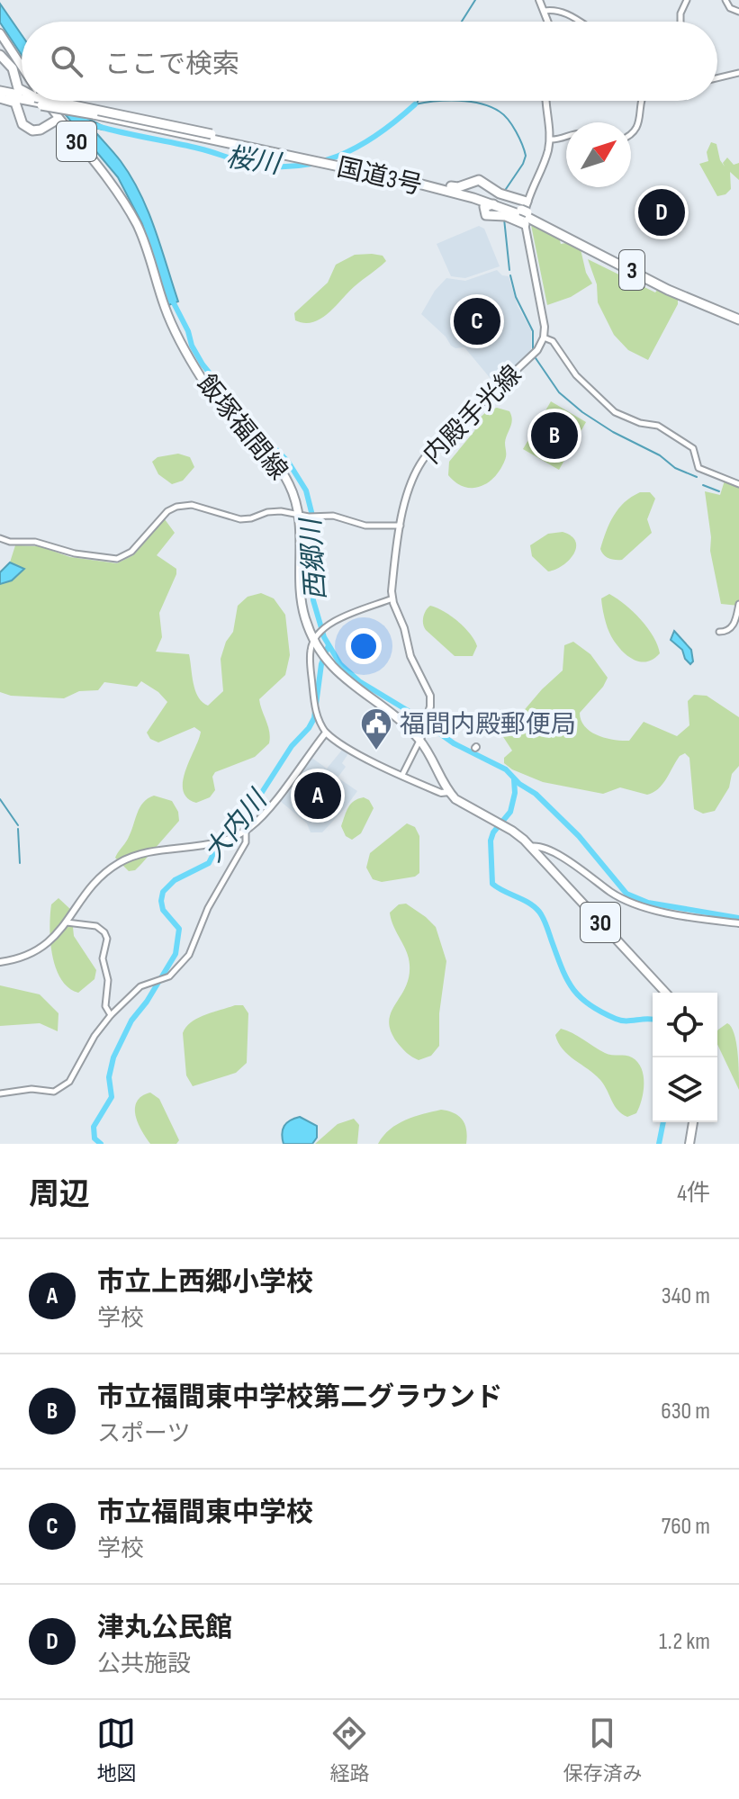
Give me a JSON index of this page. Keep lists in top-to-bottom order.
{
  "streets": {
    "highway": ["国道3号", "3"],
    "main road": ["30", "内殿手光線", "飯塚福間線"]
  },
  "crossings": [
    ["30", "飯塚福間線"],
    ["内殿手光線", "飯塚福間線"]
  ],
  "water": ["桜川", "西郷川", "大内川"],
  "places": {
    "public building": ["福間内殿郵便局"]
  },
  "north": "top right",
  "page": {
    "search": "ここで検索",
    "pins": [
      "D",
      "C",
      "B",
      "A"
    ],
    "heading": ["周辺", "4件"],
    "list": [
      {
        "mark": "A",
        "name": "市立上西郷小学校",
        "note": "学校",
        "value": "340 m"
      },
      {
        "mark": "B",
        "name": "市立福間東中学校第二グラウンド",
        "note": "スポーツ",
        "value": "630 m"
      },
      {
        "mark": "C",
        "name": "市立福間東中学校",
        "note": "学校",
        "value": "760 m"
      },
      {
        "mark": "D",
        "name": "津丸公民館",
        "note": "公共施設",
        "value": "1.2 km"
      }
    ],
    "nav": ["地図", "経路", "保存済み"]
  }
}
